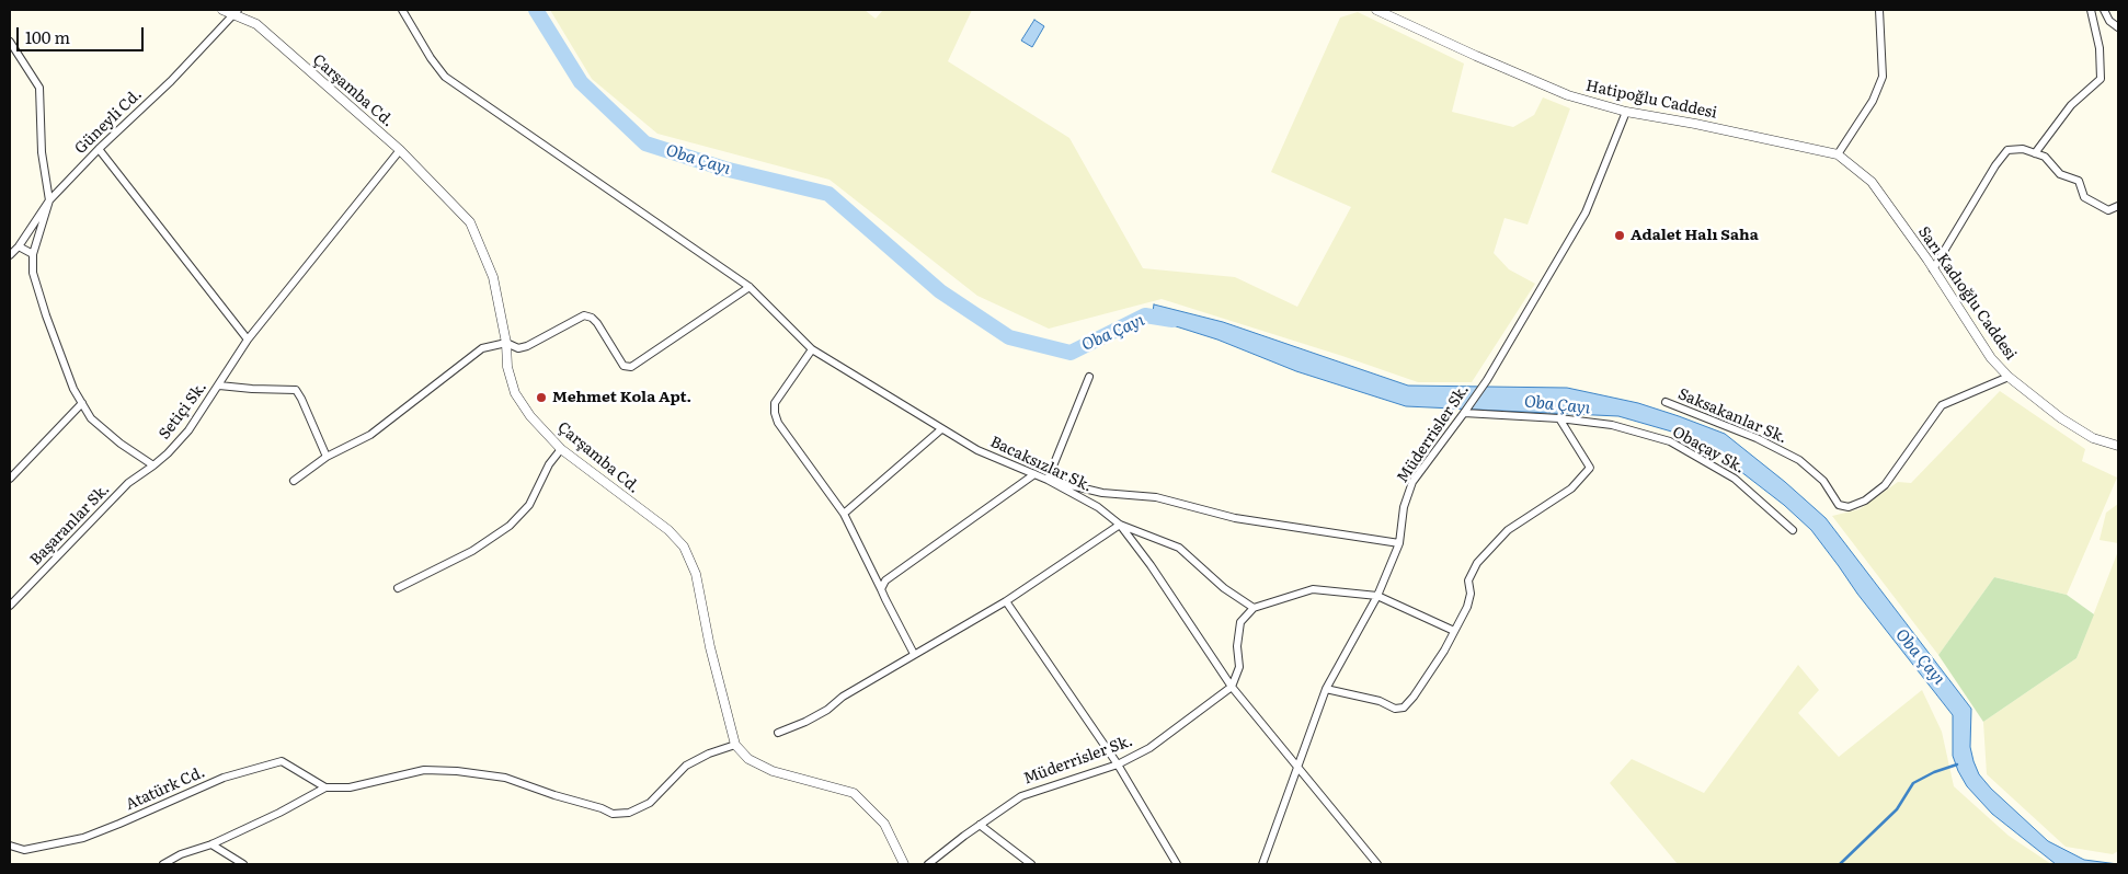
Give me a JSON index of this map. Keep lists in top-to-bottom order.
{
  "streets": {
    "street": [
      "Çarşamba Cd.",
      "Hatipoğlu Caddesi",
      "Güneyli Cd.",
      "Sarı Kadıoğlu Caddesi",
      "Setiçi Sk.",
      "Saksakanlar Sk.",
      "Müderrisler Sk.",
      "Obaçay Sk.",
      "Bacaksızlar Sk.",
      "Başaranlar Sk.",
      "Atatürk Cd."
    ]
  },
  "crossings": [
    ["Çarşamba Cd.", "Güneyli Cd."],
    ["Çarşamba Cd.", "Setiçi Sk."],
    ["Hatipoğlu Caddesi", "Sarı Kadıoğlu Caddesi"],
    ["Hatipoğlu Caddesi", "Müderrisler Sk."],
    ["Sarı Kadıoğlu Caddesi", "Saksakanlar Sk."],
    ["Setiçi Sk.", "Başaranlar Sk."],
    ["Müderrisler Sk.", "Obaçay Sk."]
  ],
  "water": ["Oba Çayı"],
  "places": ["Adalet Halı Saha", "Mehmet Kola Apt."],
  "scale_bar": "100 m"
}
